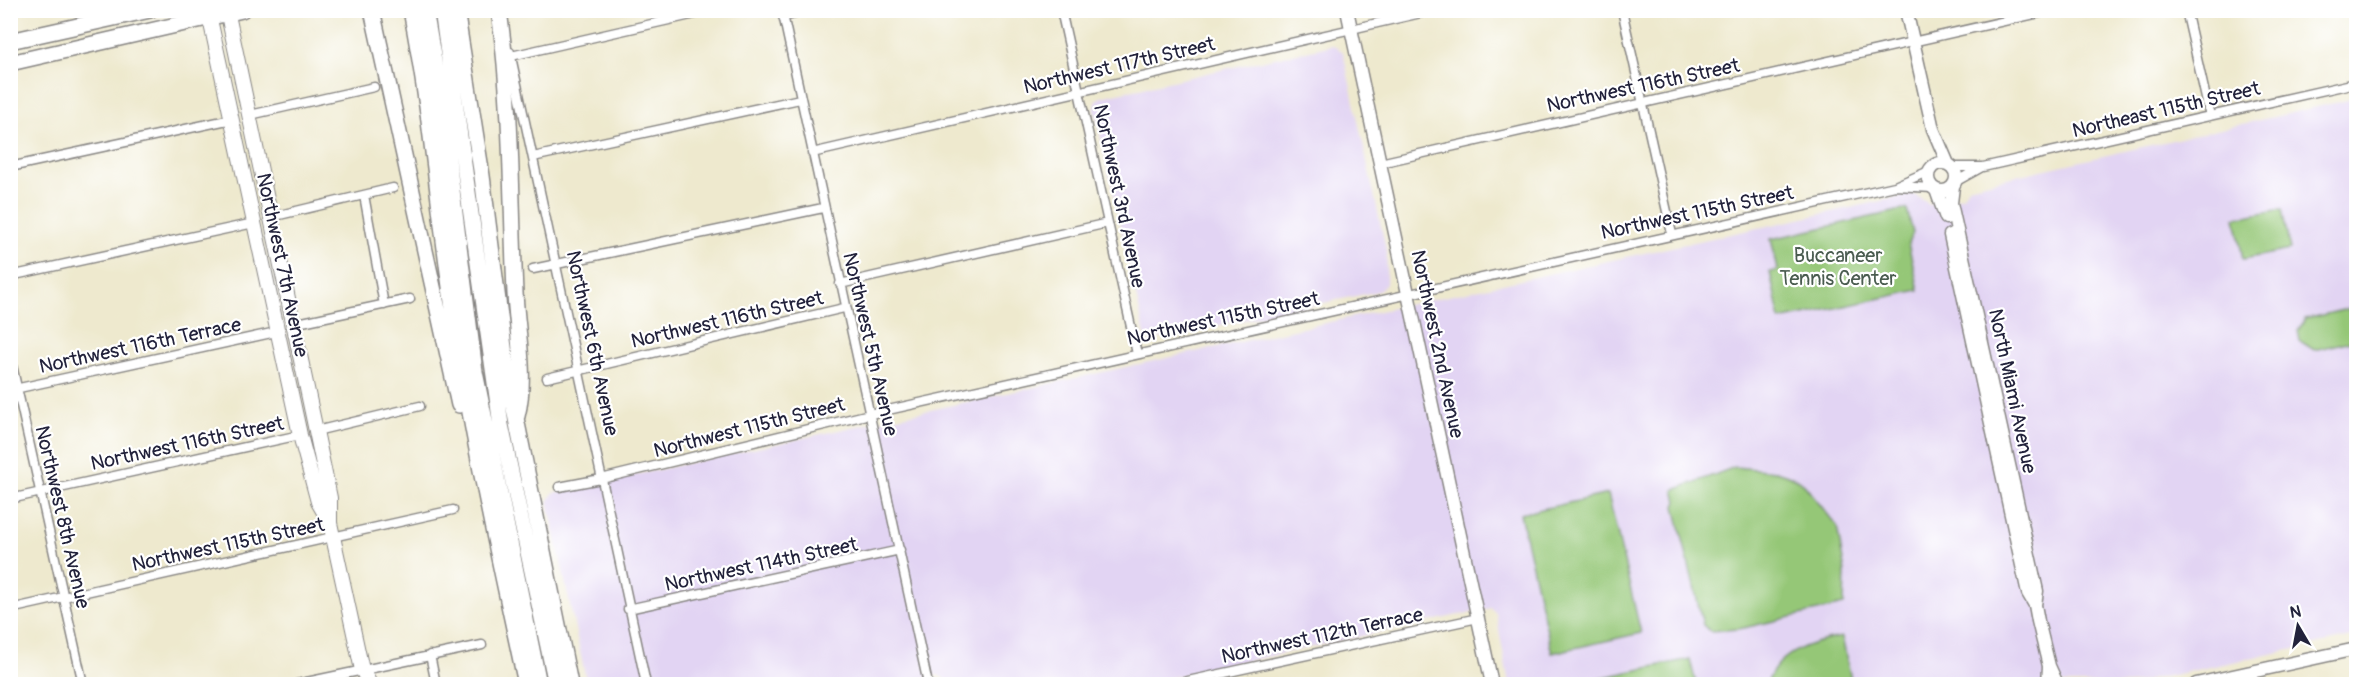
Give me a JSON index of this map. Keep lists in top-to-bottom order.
{
  "streets": {
    "main road": ["Northwest 7th Avenue"],
    "street": [
      "Northwest 117th Street",
      "Northwest 116th Street",
      "Northeast 115th Street",
      "Northwest 3rd Avenue",
      "Northwest 115th Street",
      "Northwest 6th Avenue",
      "Northwest 5th Avenue",
      "Northwest 2nd Avenue",
      "Northwest 116th Terrace",
      "North Miami Avenue",
      "Northwest 8th Avenue",
      "Northwest 114th Street",
      "Northwest 112th Terrace"
    ]
  },
  "crossings": [
    ["Northwest 117th Street", "Northwest 3rd Avenue"],
    ["Northwest 117th Street", "Northwest 5th Avenue"],
    ["Northwest 117th Street", "Northwest 2nd Avenue"],
    ["Northwest 116th Street", "Northwest 3rd Avenue"],
    ["Northwest 116th Street", "Northwest 7th Avenue"],
    ["Northwest 116th Street", "Northwest 6th Avenue"],
    ["Northwest 116th Street", "Northwest 5th Avenue"],
    ["Northwest 116th Street", "Northwest 2nd Avenue"],
    ["Northwest 116th Street", "Northwest 8th Avenue"],
    ["Northeast 115th Street", "North Miami Avenue"],
    ["Northwest 3rd Avenue", "Northwest 115th Street"],
    ["Northwest 115th Street", "Northwest 7th Avenue"],
    ["Northwest 115th Street", "Northwest 6th Avenue"],
    ["Northwest 115th Street", "Northwest 5th Avenue"],
    ["Northwest 115th Street", "Northwest 2nd Avenue"],
    ["Northwest 115th Street", "Northwest 8th Avenue"],
    ["Northwest 7th Avenue", "Northwest 116th Terrace"],
    ["Northwest 6th Avenue", "Northwest 114th Street"],
    ["Northwest 5th Avenue", "Northwest 114th Street"],
    ["Northwest 2nd Avenue", "Northwest 112th Terrace"],
    ["Northwest 116th Terrace", "Northwest 8th Avenue"]
  ],
  "parks": ["Buccaneer Tennis Center"],
  "north": "top"
}
